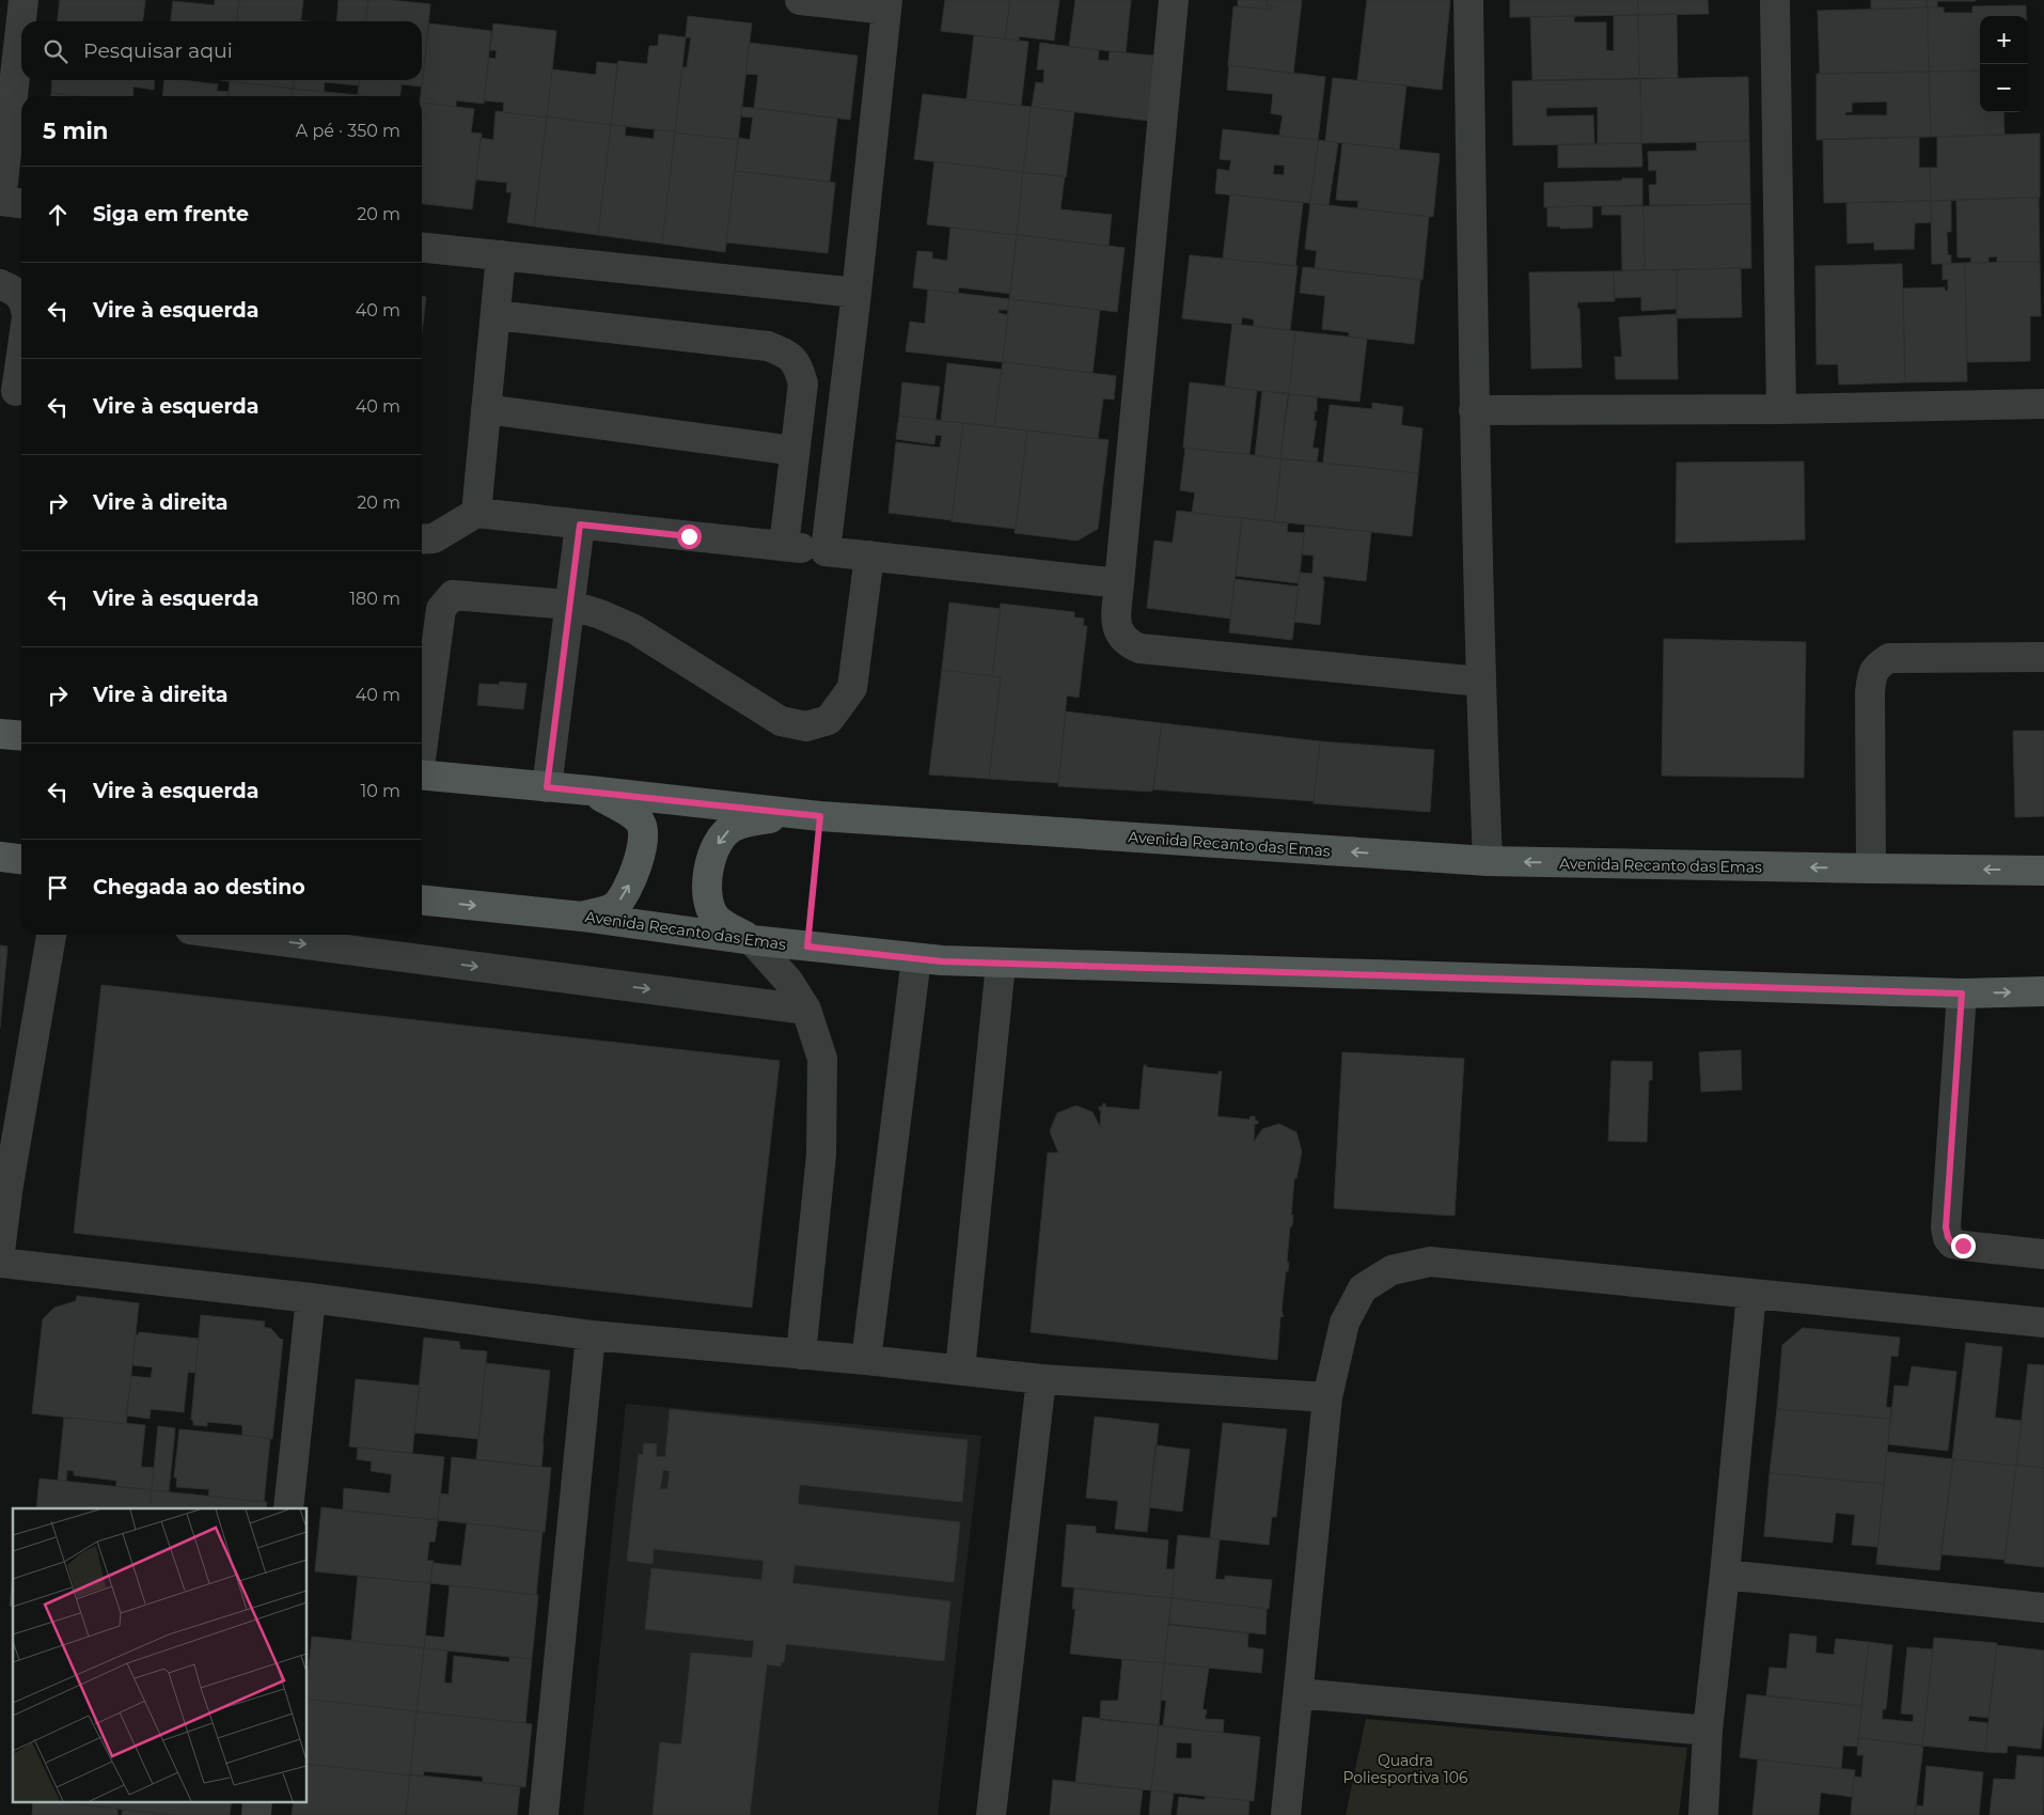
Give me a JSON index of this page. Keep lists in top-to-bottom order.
{
  "streets": {
    "main road": ["Avenida Recanto das Emas"]
  },
  "parks": ["Quadra Poliesportiva 106"],
  "page": {
    "map_buttons": ["+", "−"],
    "search": "Pesquisar aqui",
    "heading": ["5 min", "A pé · 350 m"],
    "list": [
      ["Siga em frente", "20 m"],
      ["Vire à esquerda", "40 m"],
      ["Vire à esquerda", "40 m"],
      ["Vire à direita", "20 m"],
      ["Vire à esquerda", "180 m"],
      ["Vire à direita", "40 m"],
      ["Vire à esquerda", "10 m"],
      "Chegada ao destino"
    ]
  }
}
